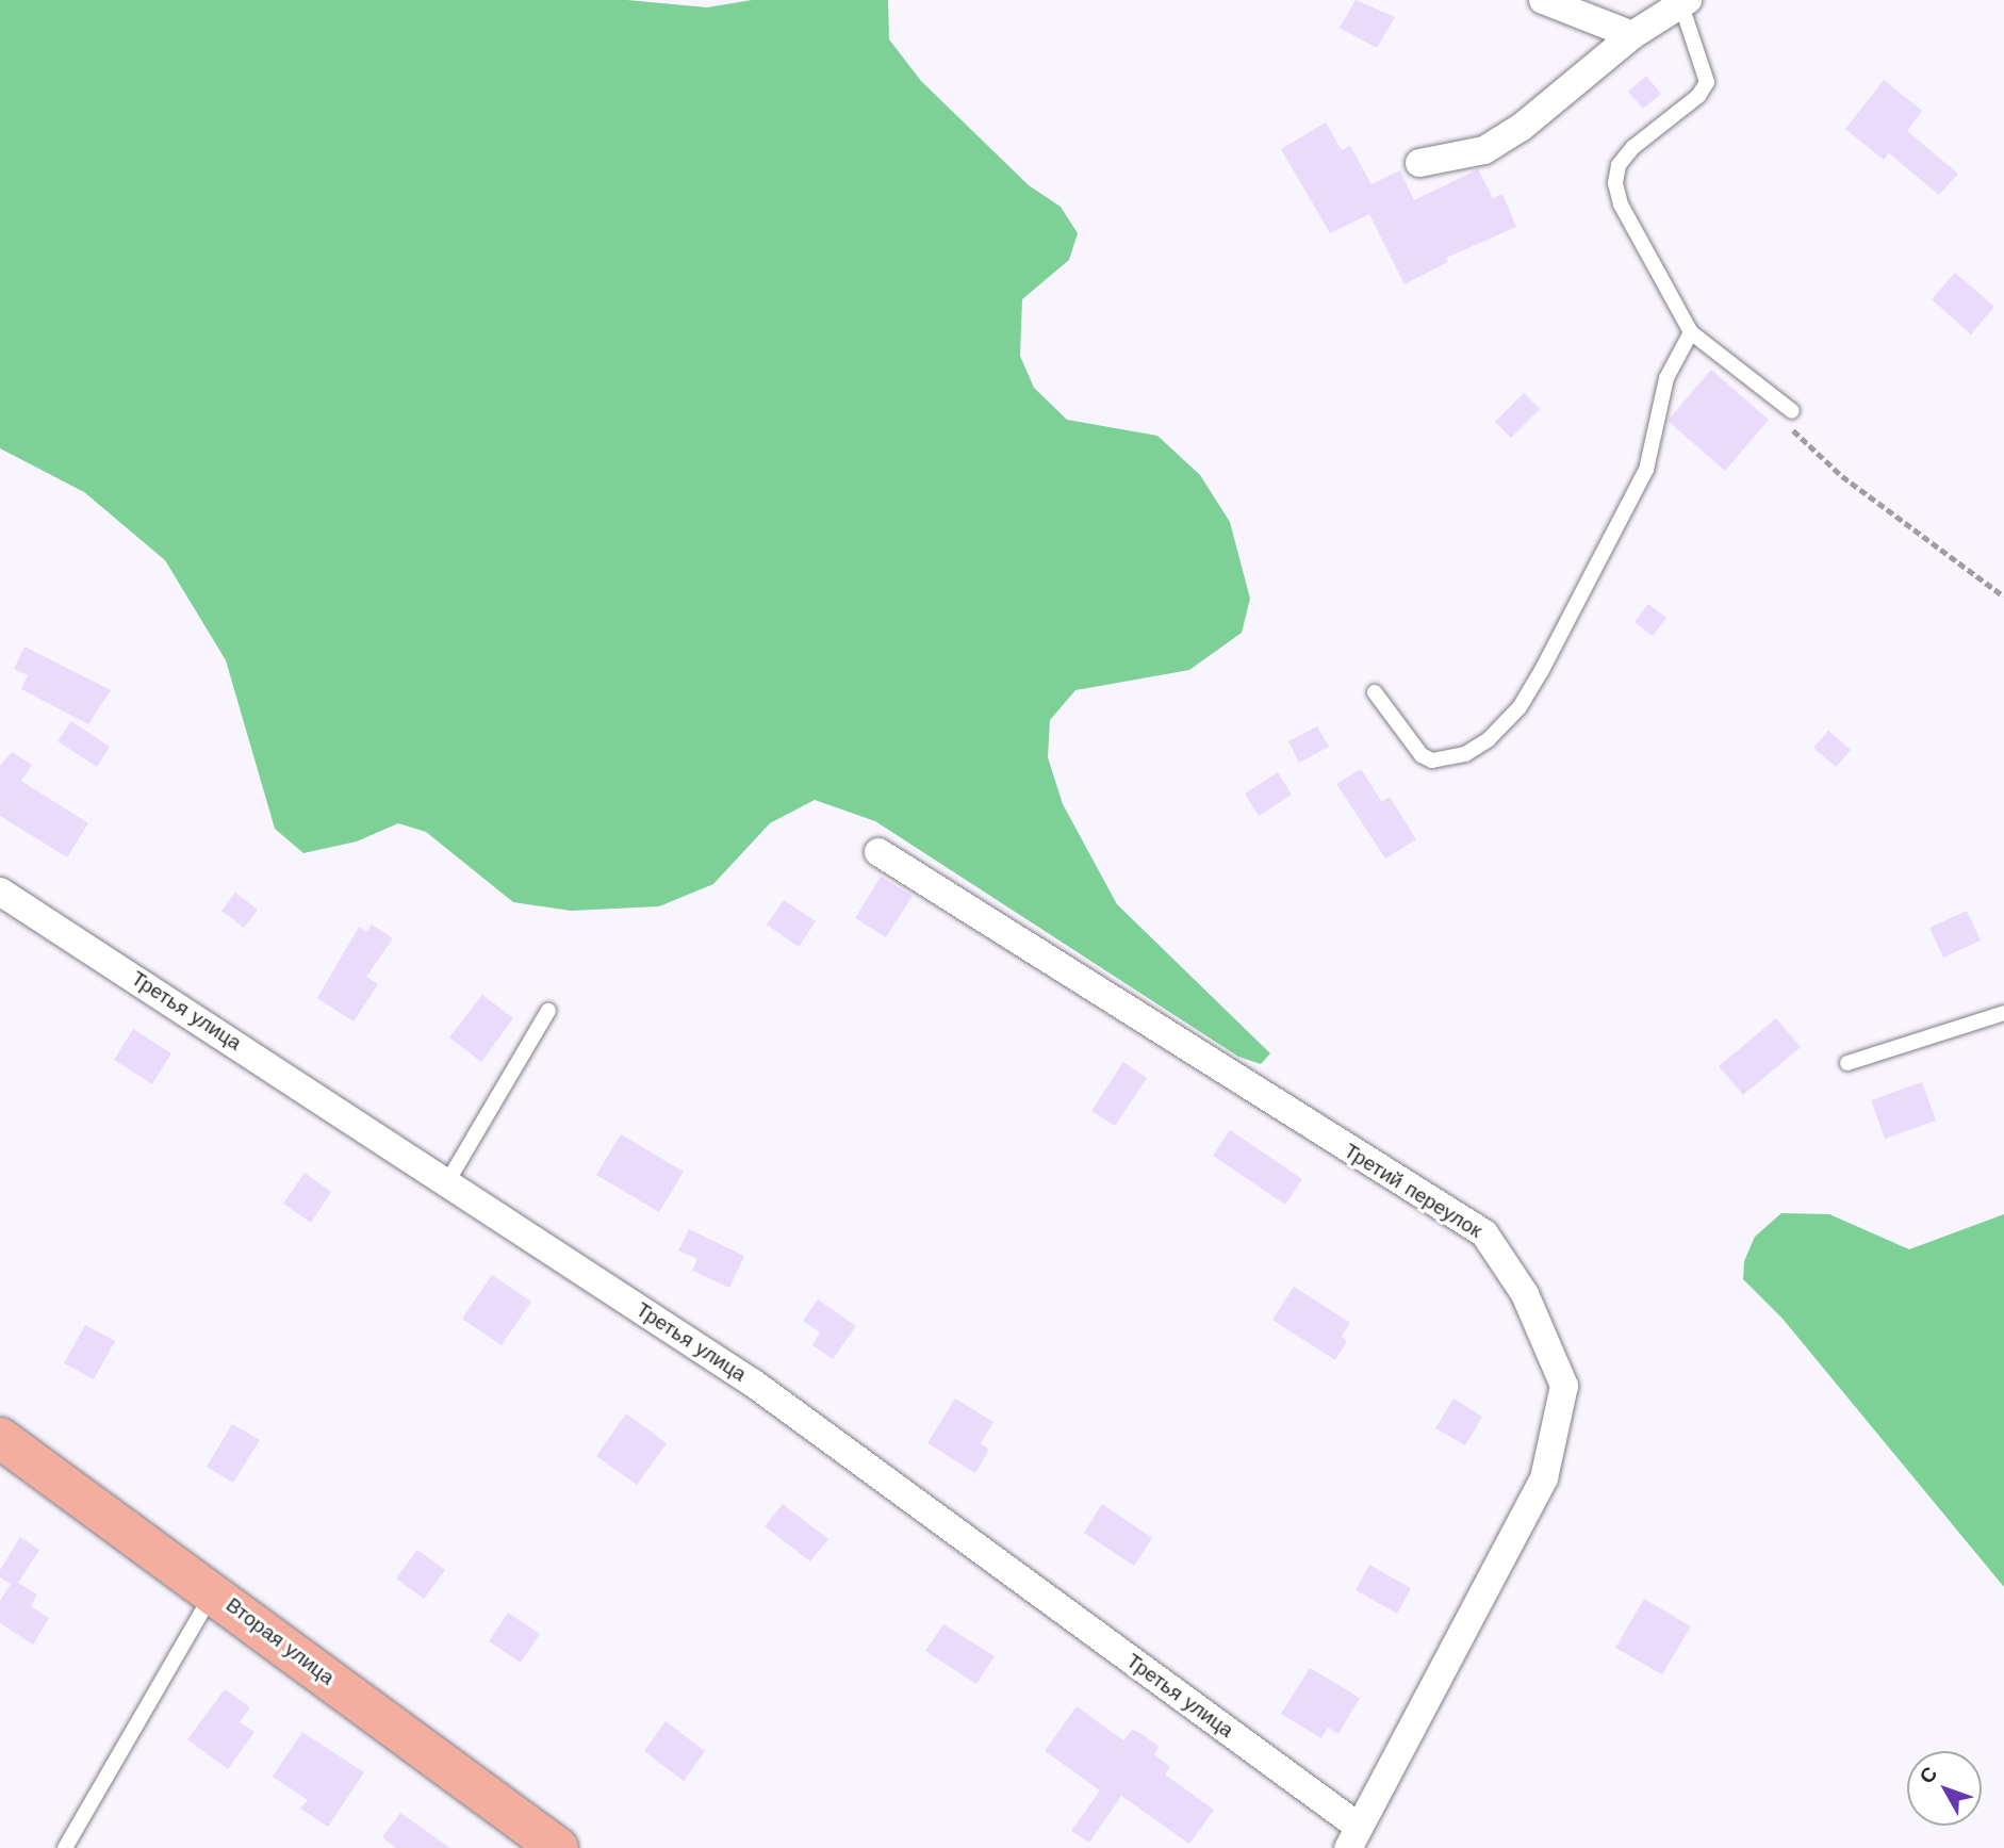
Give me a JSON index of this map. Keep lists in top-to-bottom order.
{
  "streets": {
    "main road": ["Вторая улица"],
    "street": ["Третья улица", "Третий переулок"]
  },
  "crossings": [
    ["Третья улица", "Третий переулок"]
  ],
  "north": "top left"
}
